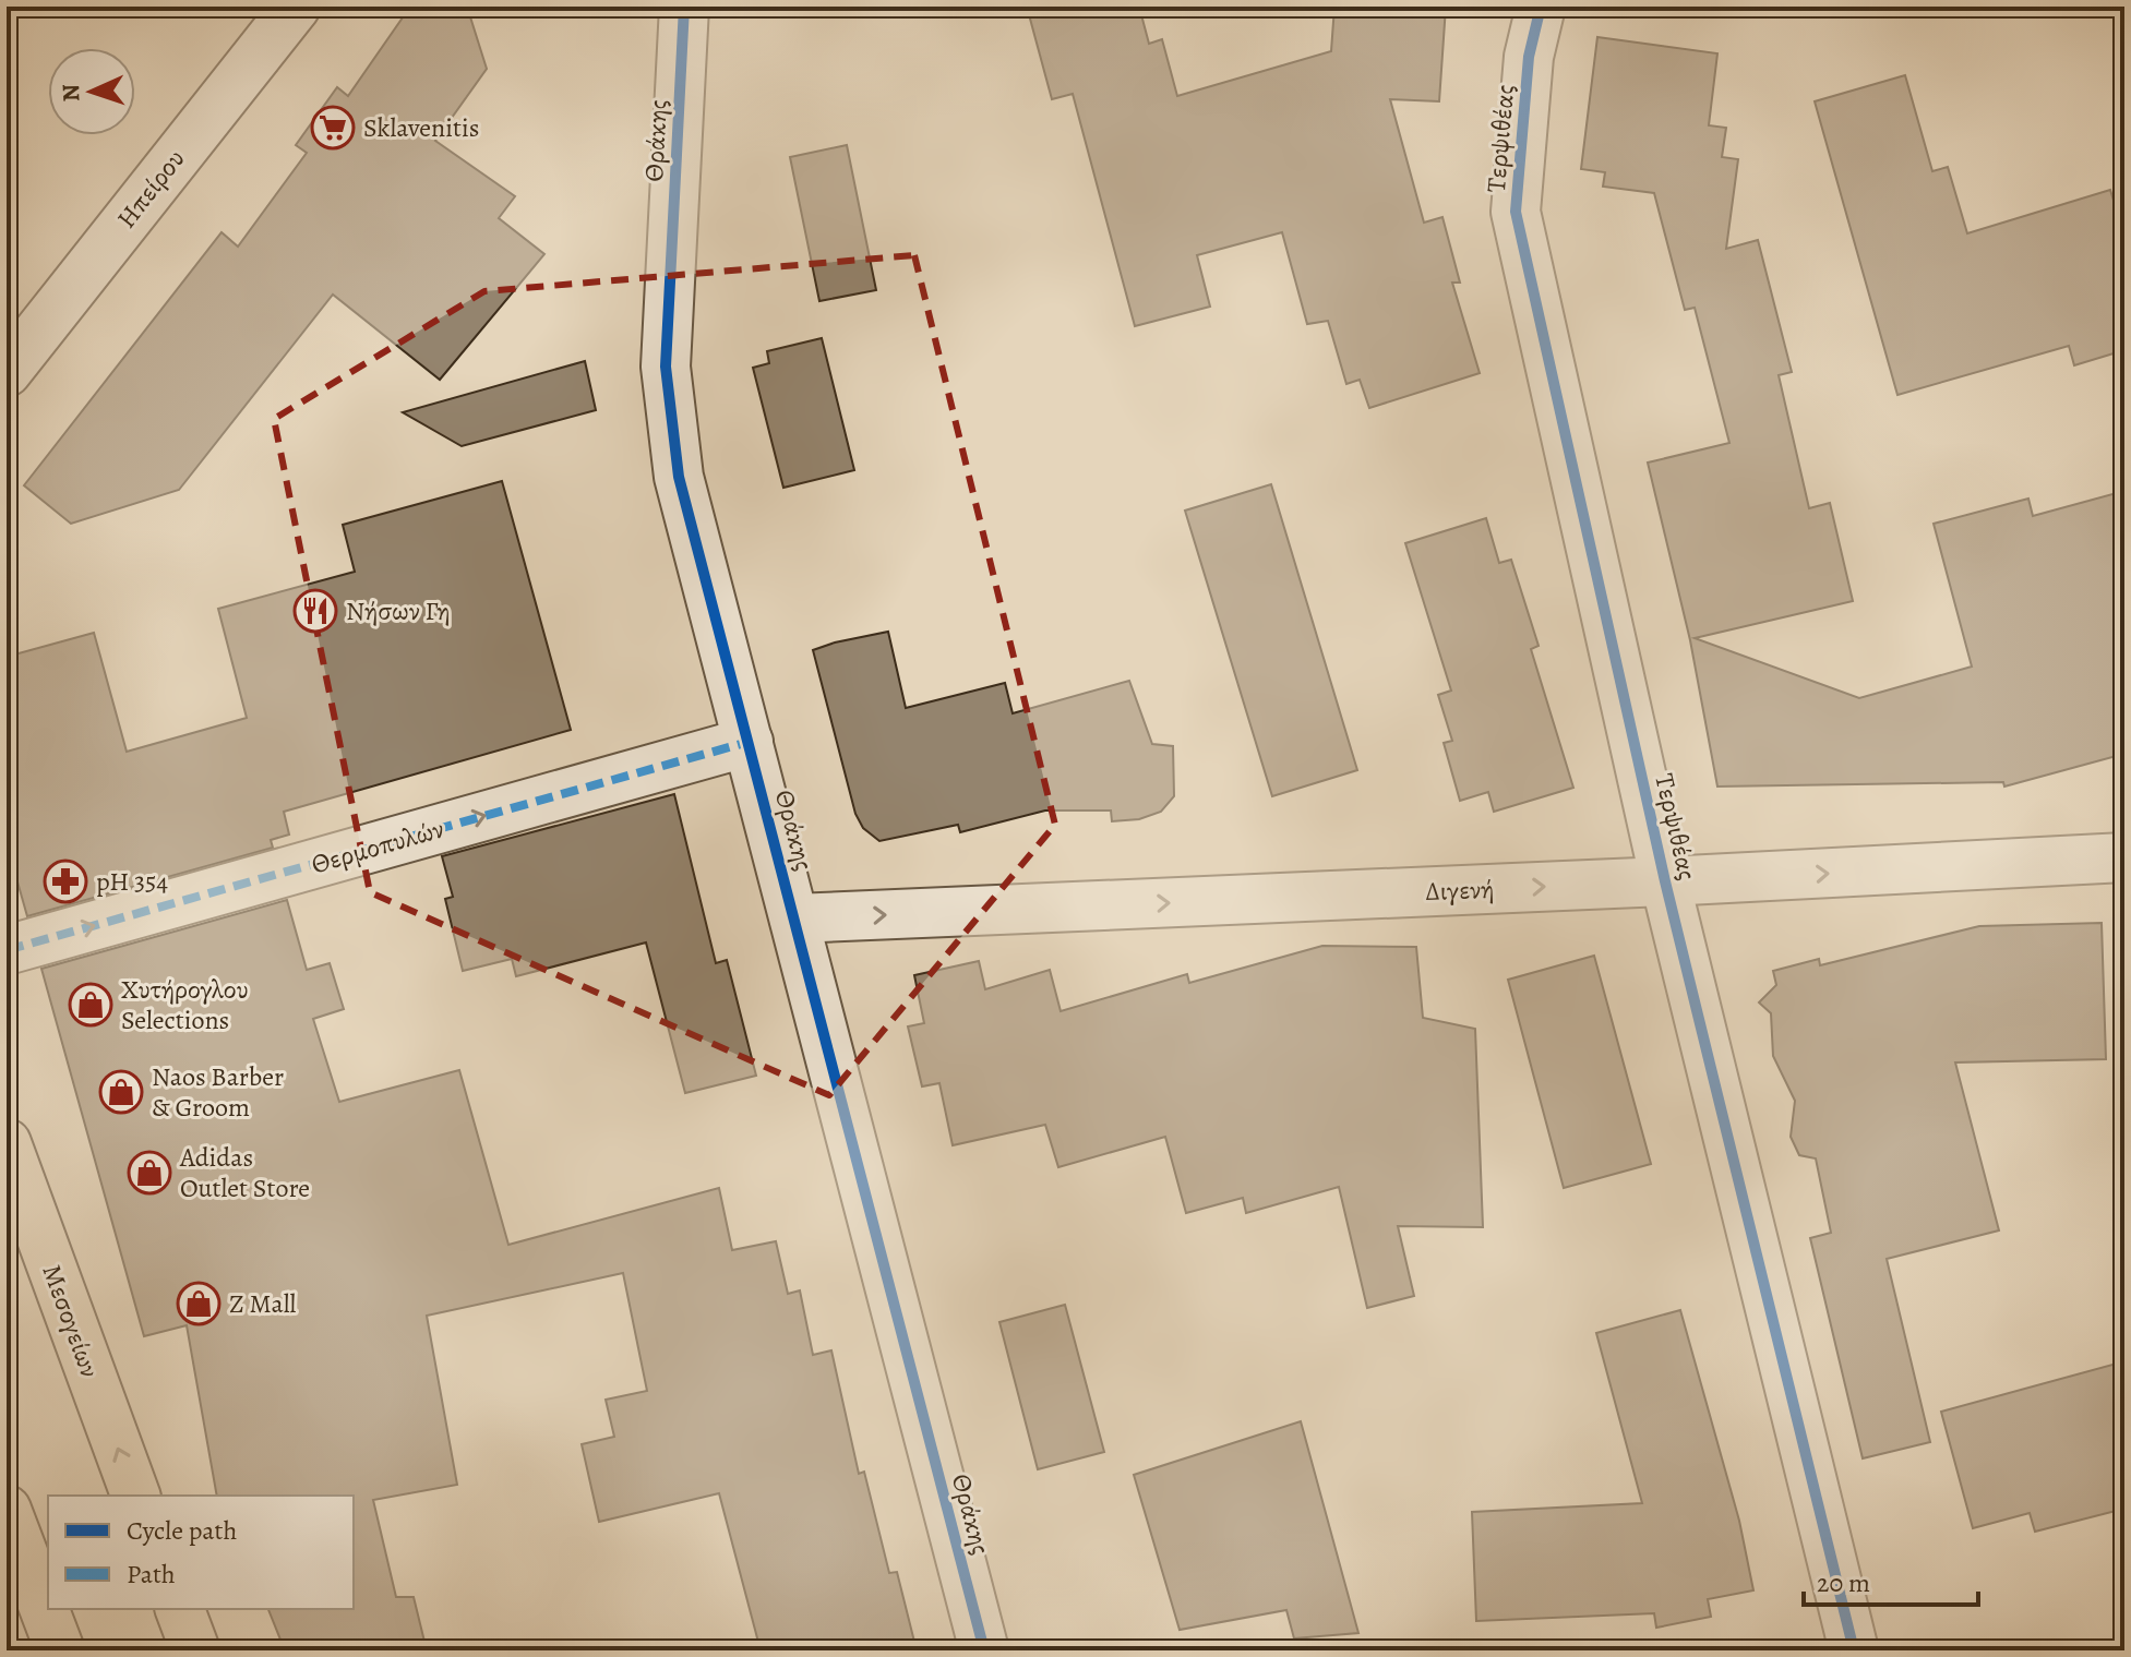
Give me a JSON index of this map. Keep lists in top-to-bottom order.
{
  "streets": {
    "main road": ["Μεσογείων"],
    "street": [
      "Τερψιθέας",
      "Θράκης",
      "Ηπείρου",
      "Θερμοπυλών",
      "Διγενή"
    ]
  },
  "crossings": [
    ["Τερψιθέας", "Διγενή"],
    ["Θράκης", "Θερμοπυλών"],
    ["Θράκης", "Διγενή"]
  ],
  "one_way": ["Θερμοπυλών", "Διγενή", "Μεσογείων"],
  "places": {
    "supermarket": ["Sklavenitis"],
    "restaurant": ["Νήσων Γη"],
    "pharmacy": ["pH 354"],
    "shop": [
      "Χυτήρογλου Selections",
      "Naos Barber & Groom",
      "Adidas Outlet Store",
      "Z Mall"
    ]
  },
  "legend": ["Cycle path", "Path"],
  "scale_bar": "20 m",
  "north": "left"
}
